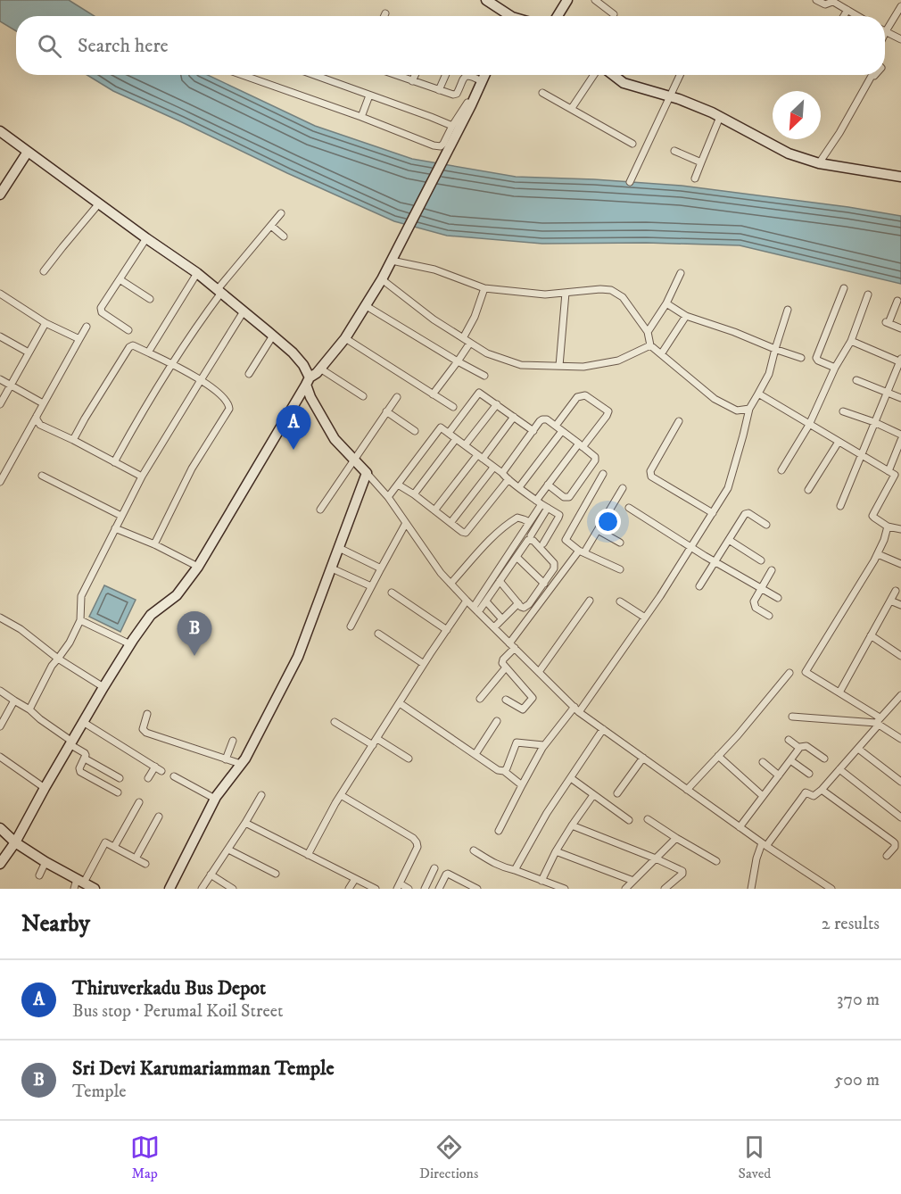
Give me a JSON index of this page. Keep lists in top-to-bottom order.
{
  "north": "bottom left",
  "page": {
    "search": "Search here",
    "pins": ["A", "B"],
    "heading": ["Nearby", "2 results"],
    "list": [
      {
        "mark": "A",
        "name": "Thiruverkadu Bus Depot",
        "note": "Bus stop · Perumal Koil Street",
        "value": "370 m"
      },
      {
        "mark": "B",
        "name": "Sri Devi Karumariamman Temple",
        "note": "Temple",
        "value": "500 m"
      }
    ],
    "nav": ["Map", "Directions", "Saved"]
  }
}
